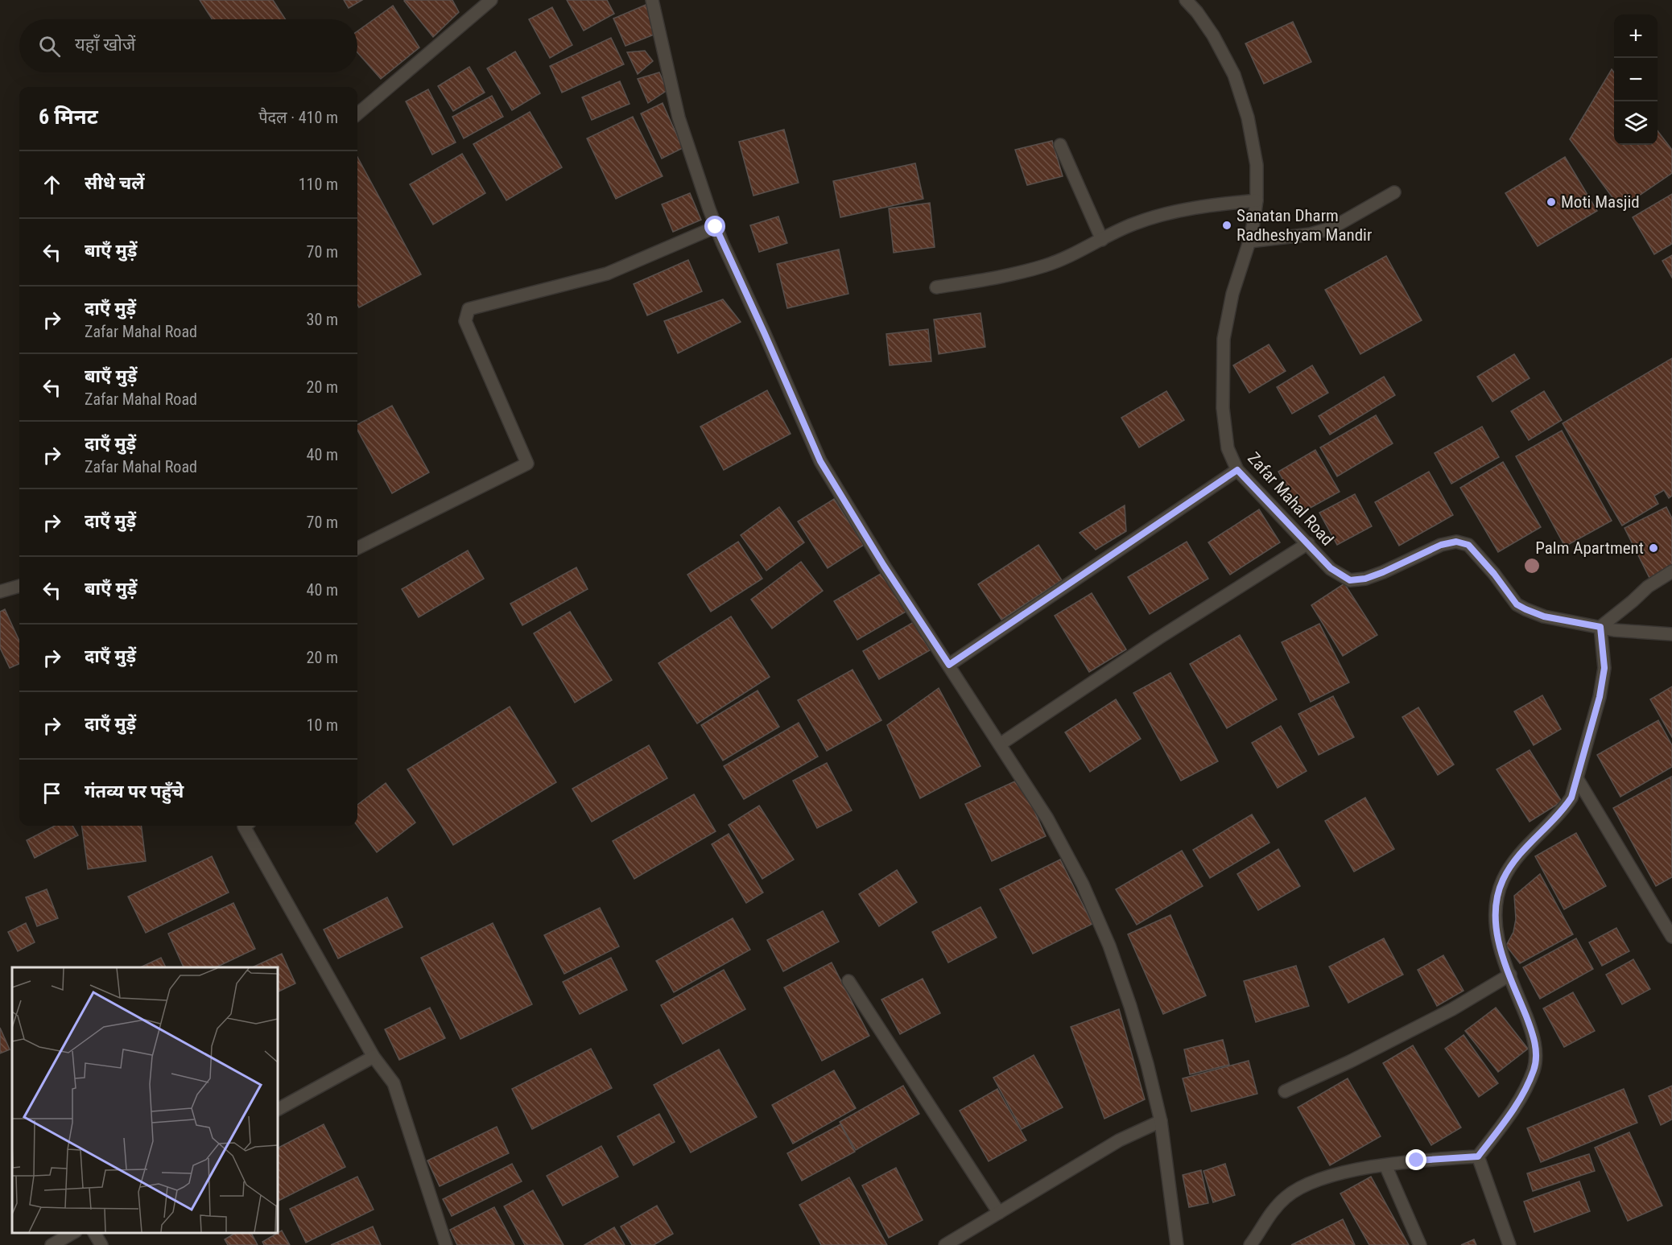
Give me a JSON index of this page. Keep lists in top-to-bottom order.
{
  "streets": {
    "street": ["Zafar Mahal Road"]
  },
  "places": ["Moti Masjid", "Sanatan Dharm Radheshyam Mandir", "Palm Apartment"],
  "page": {
    "map_buttons": ["+", "−"],
    "search": "यहाँ खोजें",
    "heading": ["6 मिनट", "पैदल · 410 m"],
    "list": [
      ["सीधे चलें", "110 m"],
      ["बाएँ मुड़ें", "70 m"],
      ["दाएँ मुड़ें", "Zafar Mahal Road", "30 m"],
      ["बाएँ मुड़ें", "Zafar Mahal Road", "20 m"],
      ["दाएँ मुड़ें", "Zafar Mahal Road", "40 m"],
      ["दाएँ मुड़ें", "70 m"],
      ["बाएँ मुड़ें", "40 m"],
      ["दाएँ मुड़ें", "20 m"],
      ["दाएँ मुड़ें", "10 m"],
      "गंतव्य पर पहुँचे"
    ]
  }
}
